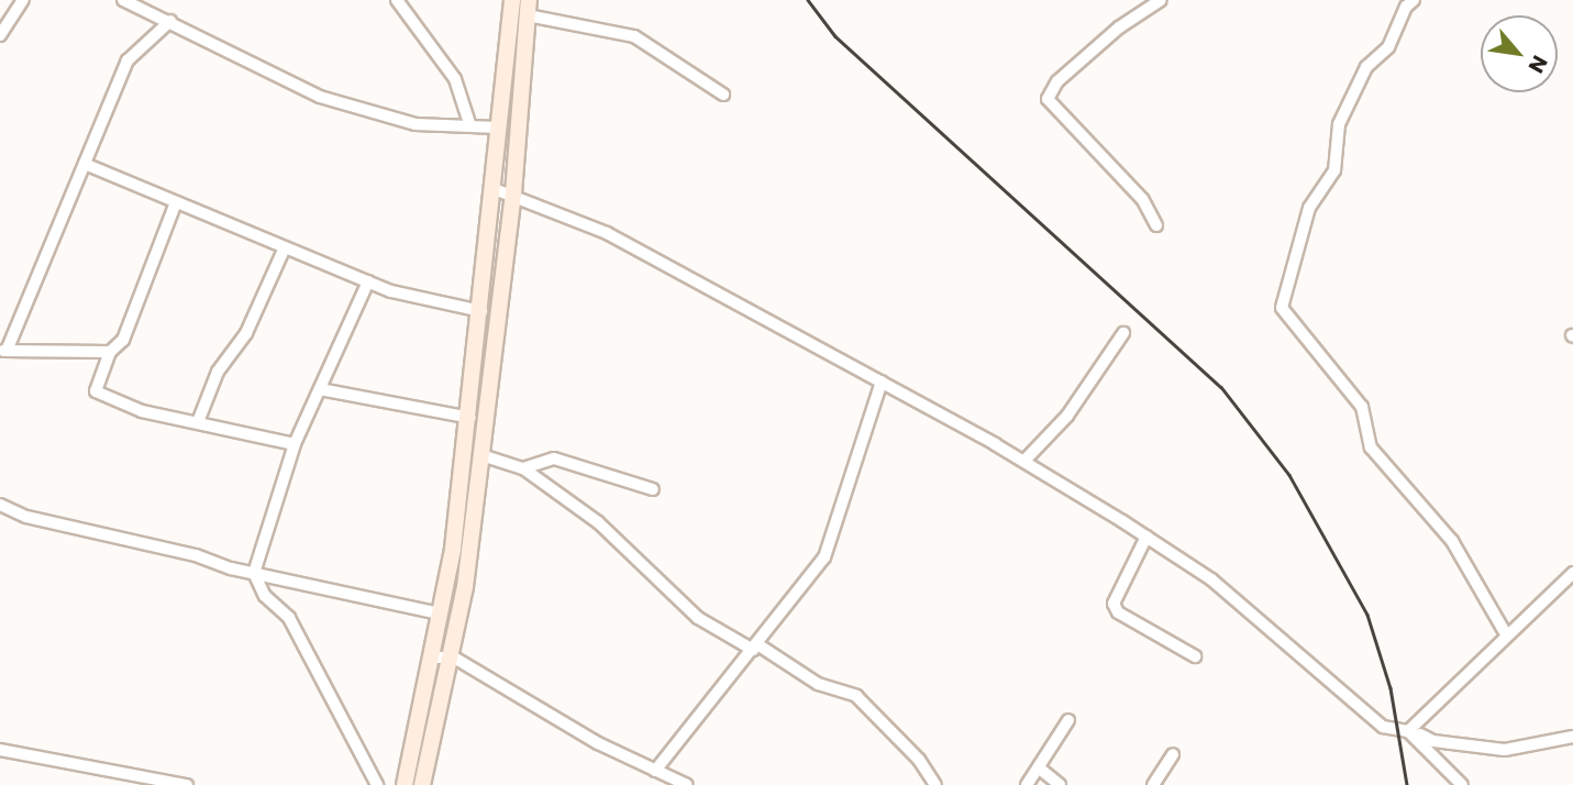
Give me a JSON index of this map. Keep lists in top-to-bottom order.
{
  "north": "bottom right"
}
